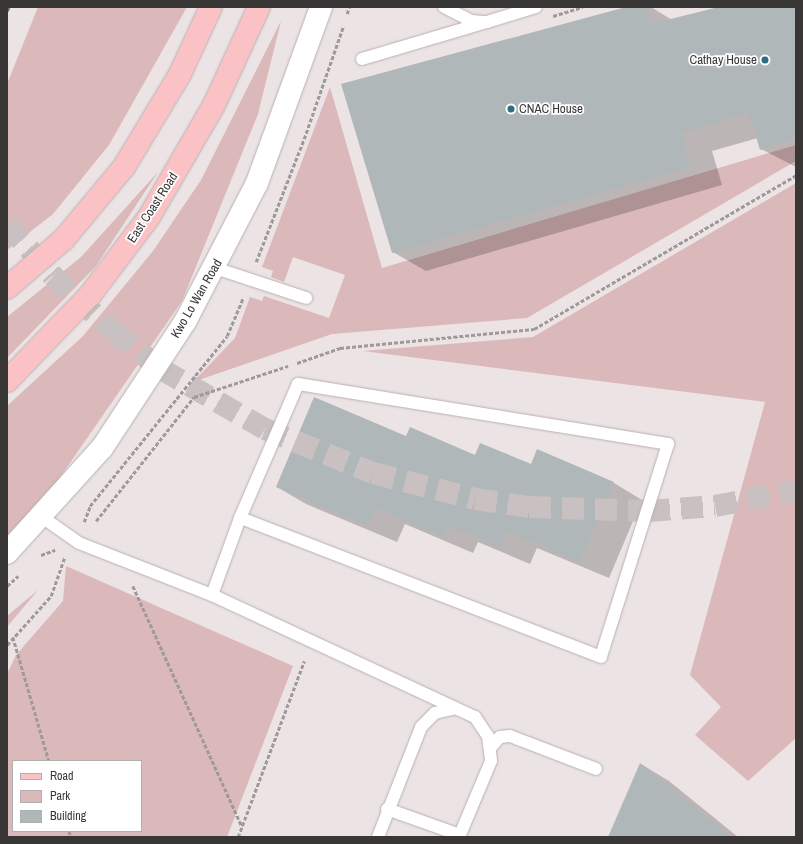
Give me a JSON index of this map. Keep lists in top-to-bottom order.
{
  "streets": {
    "main road": ["East Coast Road"],
    "street": ["Kwo Lo Wan Road"]
  },
  "places": ["Cathay House", "CNAC House"],
  "legend": ["Road", "Park", "Building"]
}
